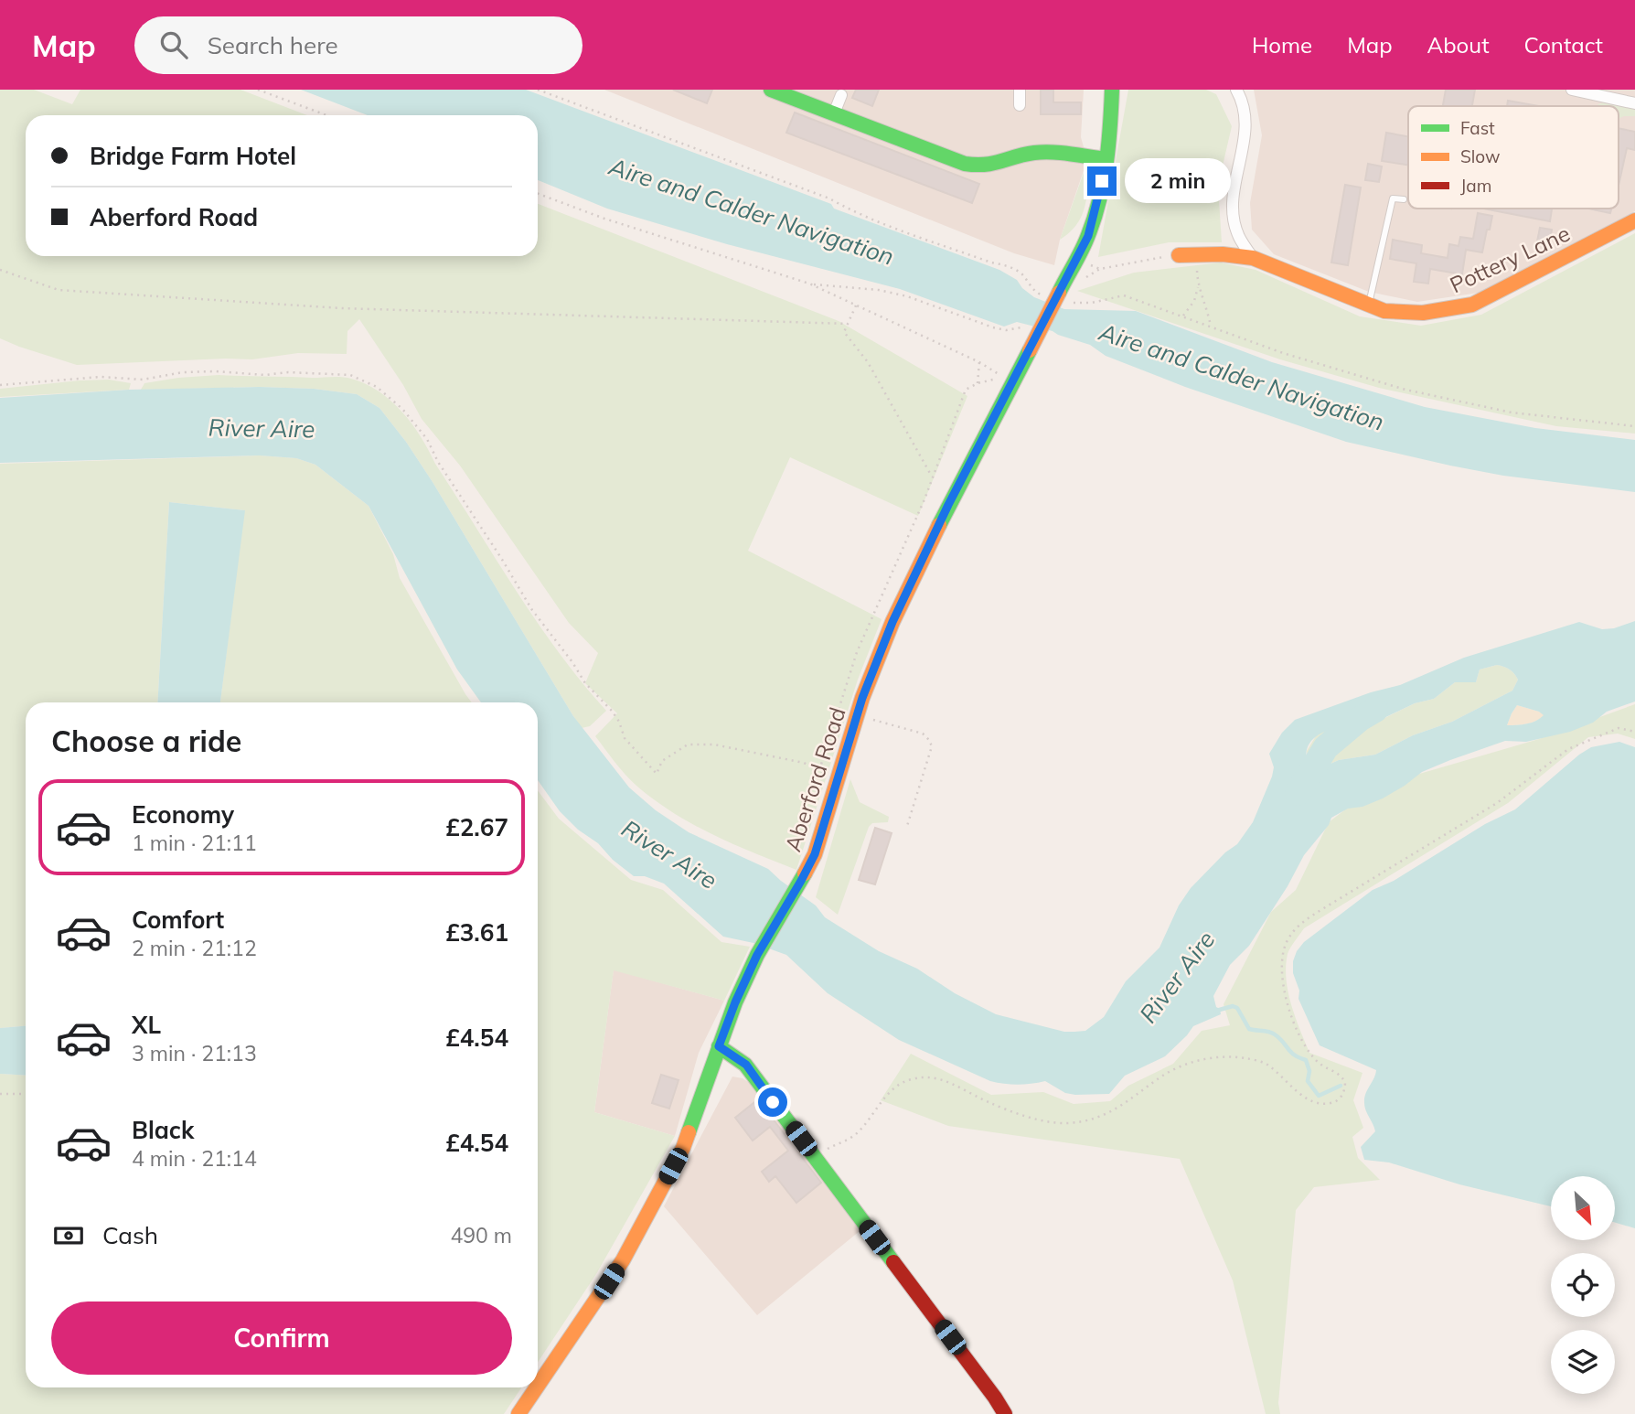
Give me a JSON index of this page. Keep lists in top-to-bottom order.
{
  "streets": {
    "main road": ["Pottery Lane", "Aberford Road"]
  },
  "water": ["Aire and Calder Navigation", "River Aire"],
  "legend": ["Fast", "Slow", "Jam"],
  "north": "bottom right",
  "page": {
    "header": "Map",
    "search": "Search here",
    "nav": [
      "Home",
      "Map",
      "About",
      "Contact"
    ],
    "banner": ["Bridge Farm Hotel", "Aberford Road"],
    "bubble": "2 min",
    "heading": "Choose a ride",
    "list": [
      {
        "name": "Economy",
        "note": "1 min · 21:11",
        "value": "£2.67"
      },
      {
        "name": "Comfort",
        "note": "2 min · 21:12",
        "value": "£3.61"
      },
      {
        "name": "XL",
        "note": "3 min · 21:13",
        "value": "£4.54"
      },
      {
        "name": "Black",
        "note": "4 min · 21:14",
        "value": "£4.54"
      }
    ],
    "pay": ["Cash", "490 m"],
    "buttons": "Confirm"
  }
}
